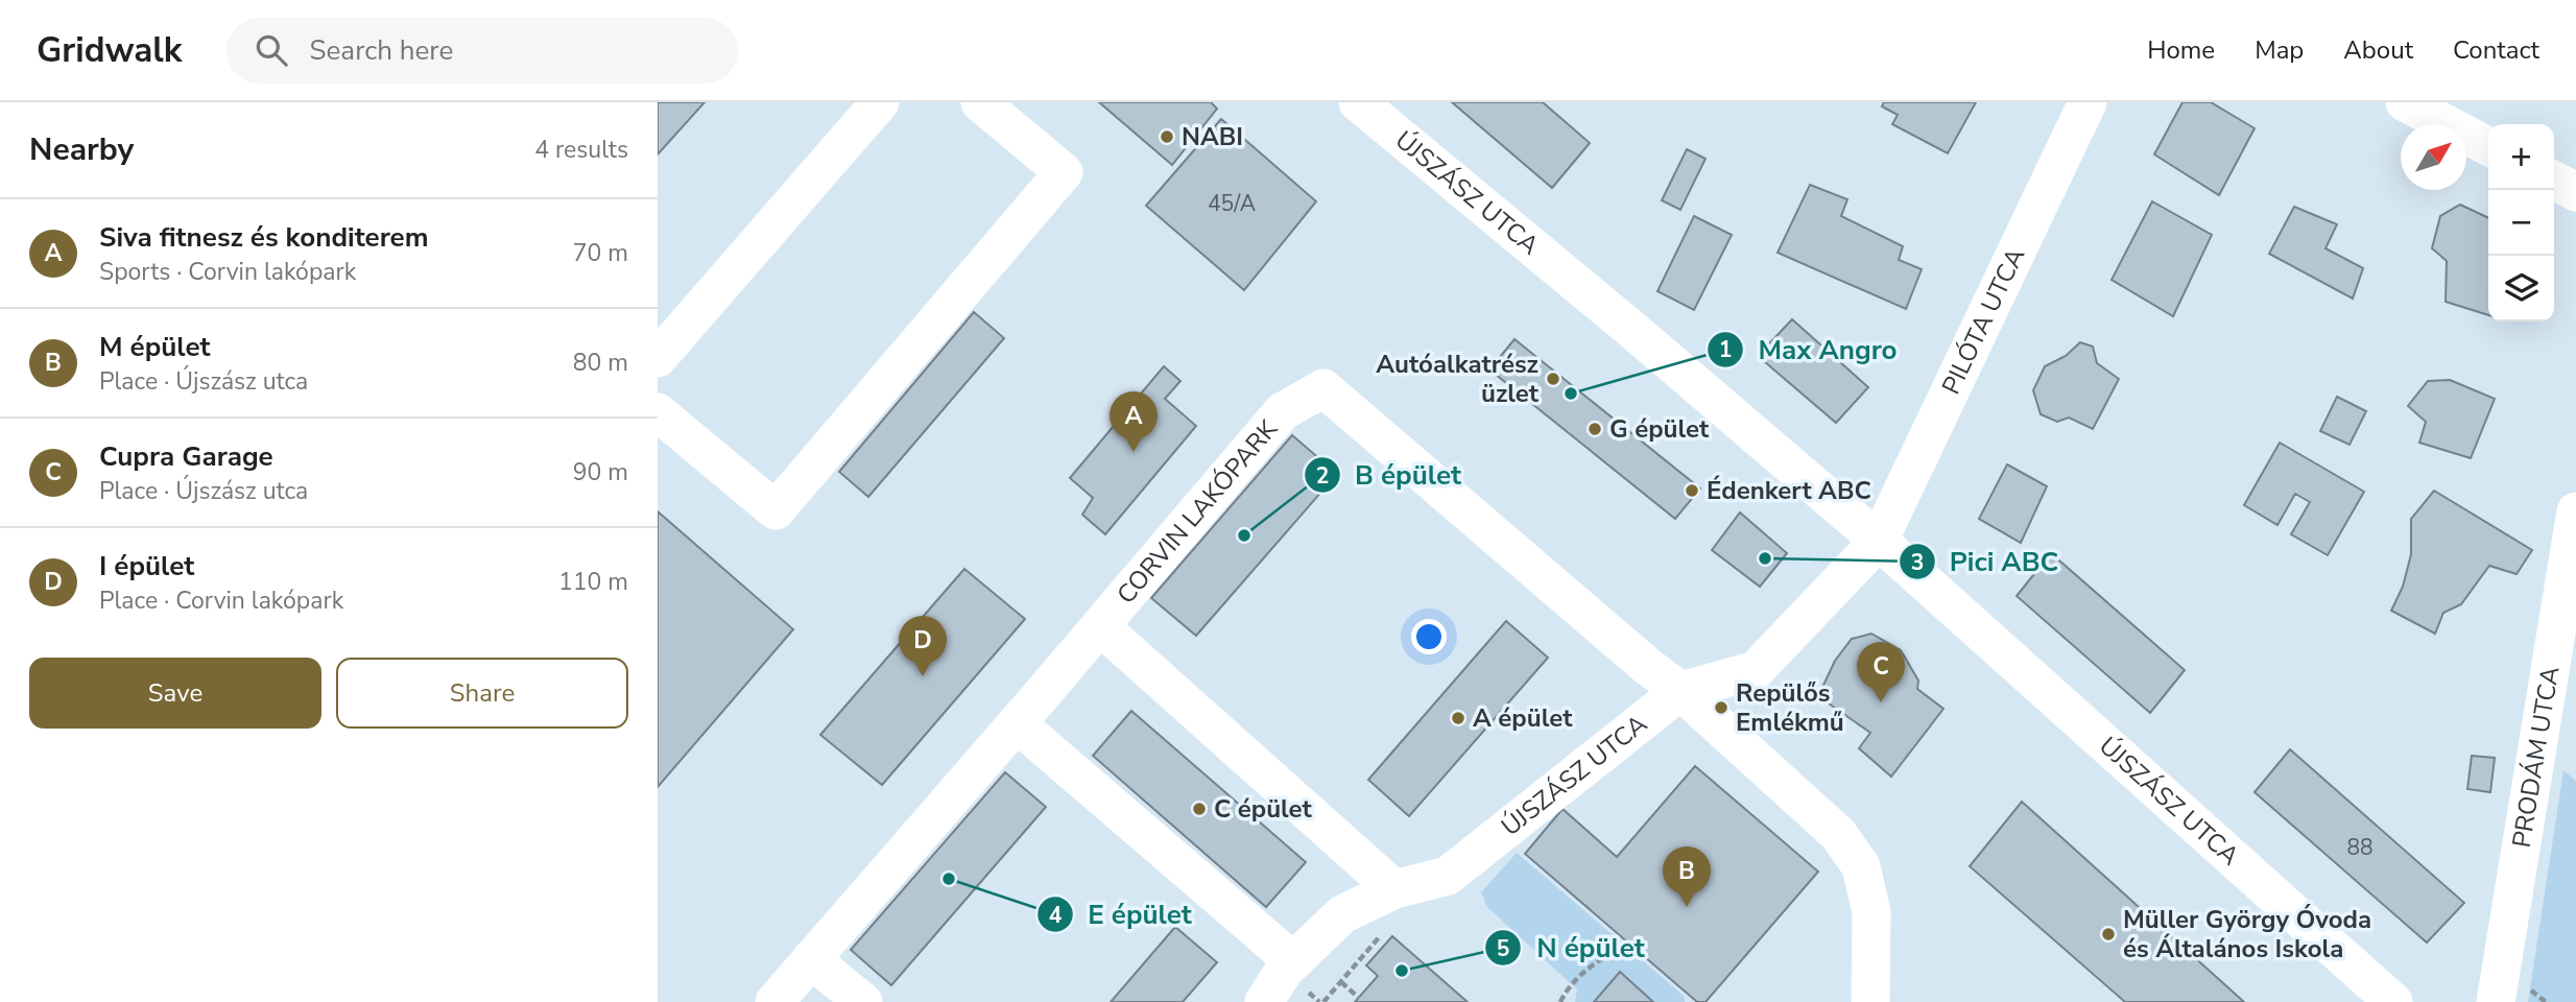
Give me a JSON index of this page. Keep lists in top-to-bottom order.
{
  "streets": {
    "street": [
      "ÚJSZÁSZ UTCA",
      "PILÓTA UTCA",
      "CORVIN LAKÓPARK",
      "PRODÁM UTCA"
    ]
  },
  "crossings": [
    ["ÚJSZÁSZ UTCA", "PILÓTA UTCA"],
    ["ÚJSZÁSZ UTCA", "CORVIN LAKÓPARK"]
  ],
  "places": [
    "NABI",
    "Autóalkatrész üzlet",
    "Max Angro",
    "G épület",
    "Édenkert ABC",
    "B épület",
    "Pici ABC",
    "Repülős Emlékmű",
    "A épület",
    "C épület",
    "E épület",
    "Müller György Óvoda és Általános Iskola",
    "N épület"
  ],
  "house_numbers": ["45/A", "88"],
  "north": "top right",
  "page": {
    "header": "Gridwalk",
    "search": "Search here",
    "nav": [
      "Home",
      "Map",
      "About",
      "Contact"
    ],
    "heading": ["Nearby", "4 results"],
    "map_buttons": ["+", "−"],
    "list": [
      {
        "mark": "A",
        "name": "Siva fitnesz és konditerem",
        "note": "Sports · Corvin lakópark",
        "value": "70 m"
      },
      {
        "mark": "B",
        "name": "M épület",
        "note": "Place · Újszász utca",
        "value": "80 m"
      },
      {
        "mark": "C",
        "name": "Cupra Garage",
        "note": "Place · Újszász utca",
        "value": "90 m"
      },
      {
        "mark": "D",
        "name": "I épület",
        "note": "Place · Corvin lakópark",
        "value": "110 m"
      }
    ],
    "pins": [
      "A",
      "D",
      "C",
      "B"
    ],
    "buttons": ["Save", "Share"]
  }
}
